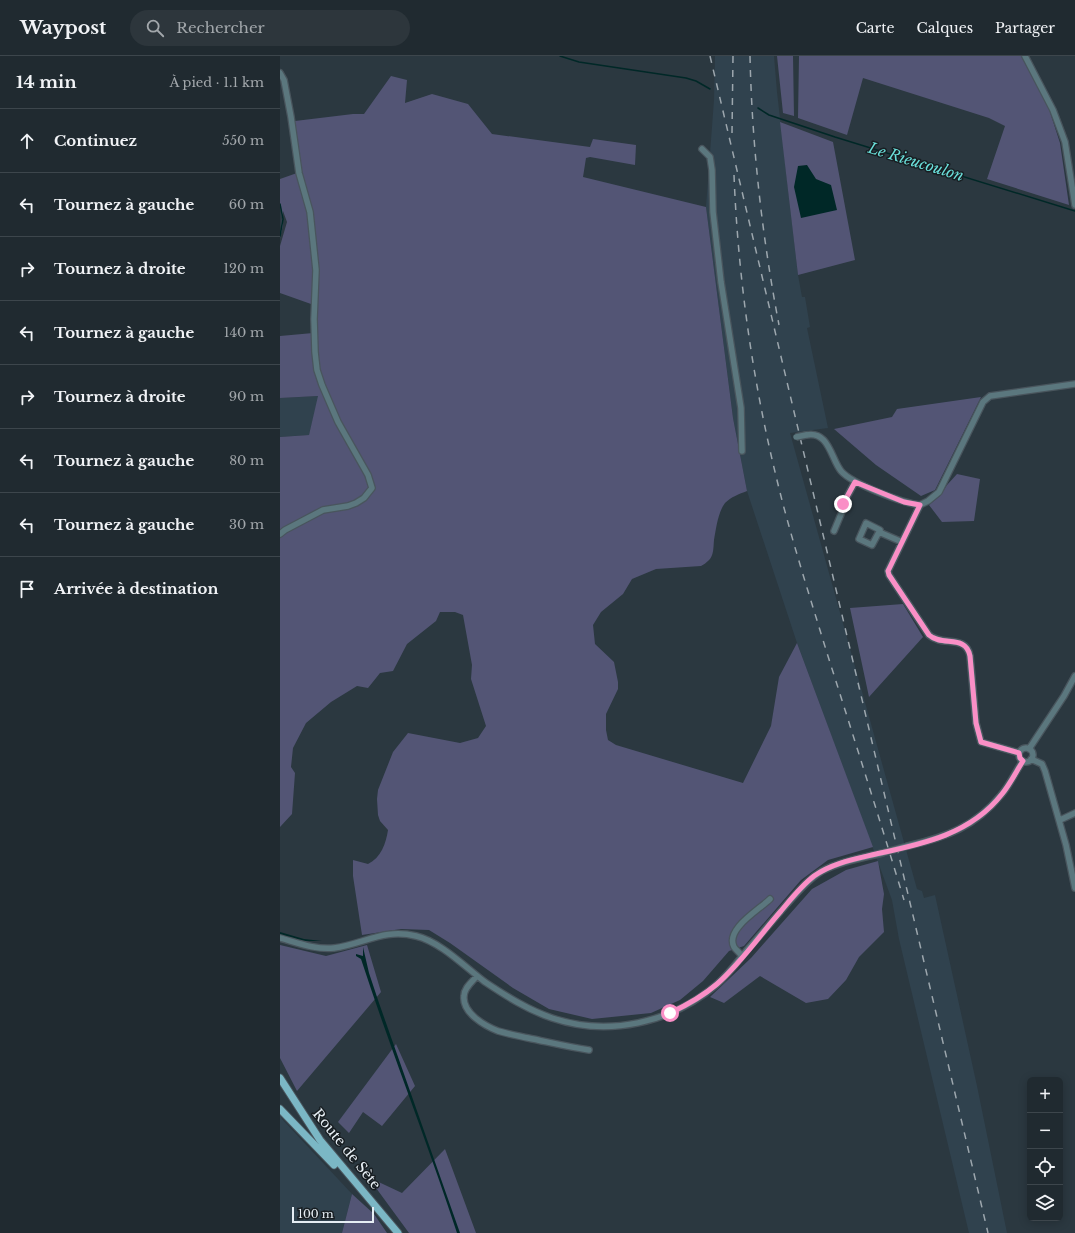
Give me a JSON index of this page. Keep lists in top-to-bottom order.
{
  "streets": {
    "main road": ["Route de Sète"]
  },
  "water": ["Le Rieucoulon"],
  "scale_bar": "100 m",
  "page": {
    "header": "Waypost",
    "search": "Rechercher",
    "nav": ["Carte", "Calques", "Partager"],
    "heading": ["14 min", "À pied · 1.1 km"],
    "list": [
      ["Continuez", "550 m"],
      ["Tournez à gauche", "60 m"],
      ["Tournez à droite", "120 m"],
      ["Tournez à gauche", "140 m"],
      ["Tournez à droite", "90 m"],
      ["Tournez à gauche", "80 m"],
      ["Tournez à gauche", "30 m"],
      "Arrivée à destination"
    ],
    "map_buttons": ["+", "−"],
    "scale": "100 m"
  }
}
